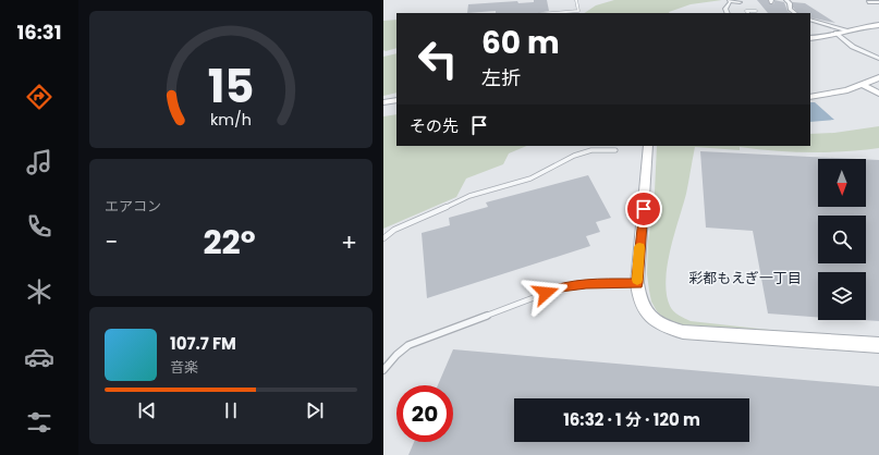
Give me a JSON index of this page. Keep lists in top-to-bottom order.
{
  "districts": ["彩都もえぎ一丁目"],
  "north": "bottom",
  "page": {
    "tabs": "16:31",
    "turn": ["60 m", "左折"],
    "then": "その先",
    "tile": "エアコン",
    "heat": ["−", "22°", "+"],
    "song": ["107.7 FM", "音楽"],
    "limit": "20",
    "trip": "16:32 · 1 分 · 120 m",
    "gauge": ["15", "km/h"]
  }
}
